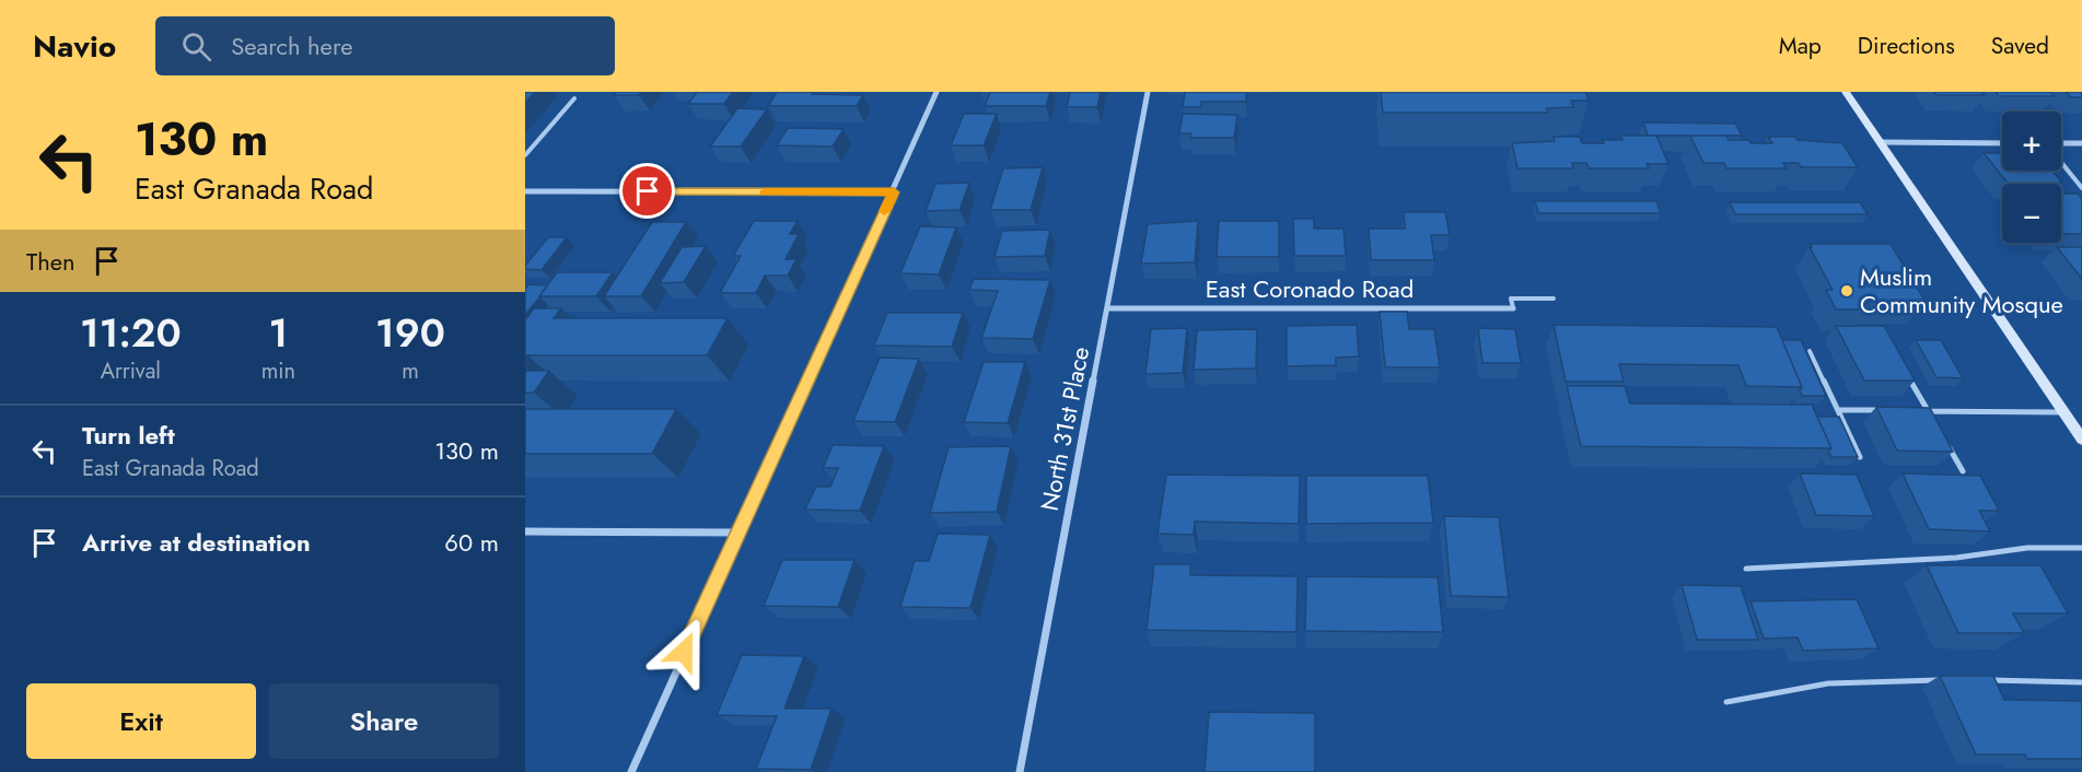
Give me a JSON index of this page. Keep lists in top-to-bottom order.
{
  "streets": {
    "street": ["East Coronado Road", "North 31st Place"]
  },
  "crossings": [
    ["East Coronado Road", "North 31st Place"]
  ],
  "places": ["Muslim Community Mosque"],
  "page": {
    "header": "Navio",
    "search": "Search here",
    "nav": ["Map", "Directions", "Saved"],
    "turn": ["130 m", "East Granada Road"],
    "map_buttons": ["+", "−"],
    "then": "Then",
    "eta": [
      "11:20",
      "Arrival",
      "1",
      "min",
      "190",
      "m"
    ],
    "list": [
      {
        "name": "Turn left",
        "note": "East Granada Road",
        "value": "130 m"
      },
      {
        "name": "Arrive at destination",
        "value": "60 m"
      }
    ],
    "buttons": ["Exit", "Share"]
  }
}
